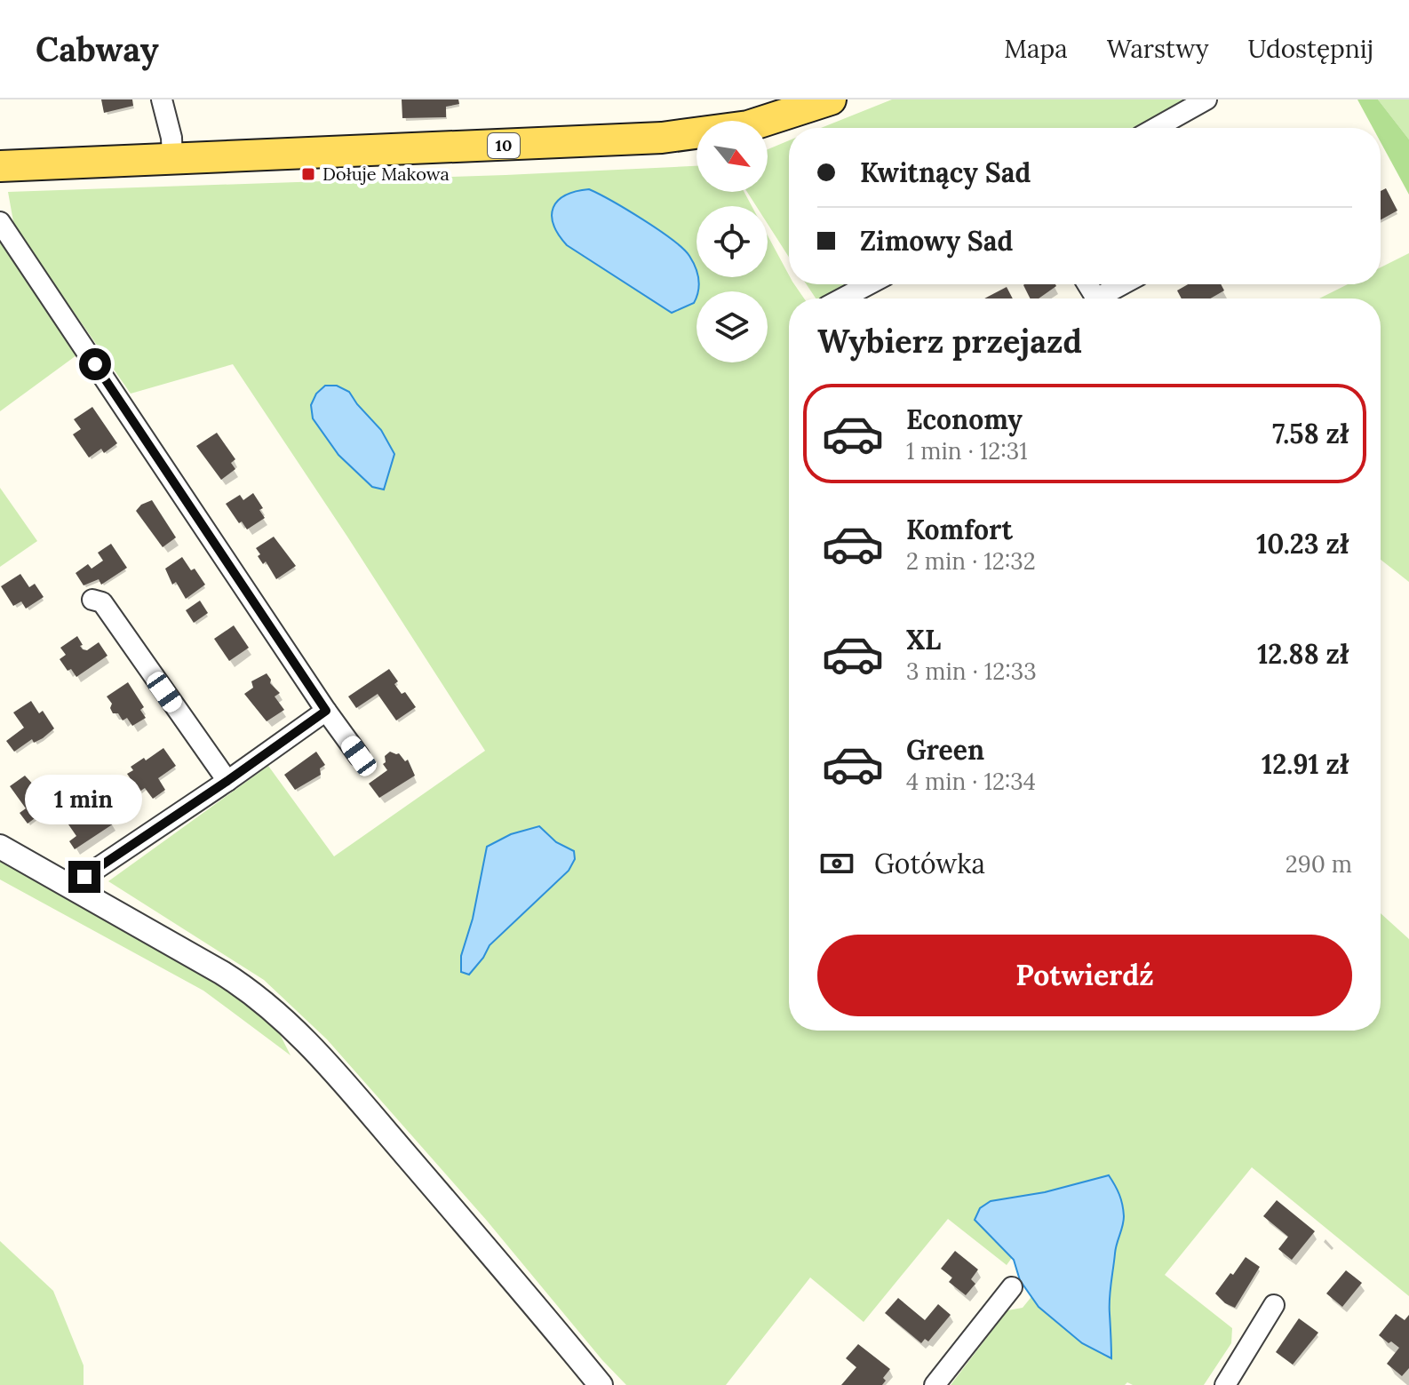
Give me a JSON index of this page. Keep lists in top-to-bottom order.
{
  "streets": {
    "main road": ["10"]
  },
  "places": {
    "transit": ["Dołuje Makowa"]
  },
  "north": "bottom right",
  "page": {
    "header": "Cabway",
    "nav": ["Mapa", "Warstwy", "Udostępnij"],
    "banner": ["Kwitnący Sad", "Zimowy Sad"],
    "heading": "Wybierz przejazd",
    "list": [
      {
        "name": "Economy",
        "note": "1 min · 12:31",
        "value": "7.58 zł"
      },
      {
        "name": "Komfort",
        "note": "2 min · 12:32",
        "value": "10.23 zł"
      },
      {
        "name": "XL",
        "note": "3 min · 12:33",
        "value": "12.88 zł"
      },
      {
        "name": "Green",
        "note": "4 min · 12:34",
        "value": "12.91 zł"
      }
    ],
    "bubble": "1 min",
    "pay": ["Gotówka", "290 m"],
    "buttons": "Potwierdź"
  }
}
